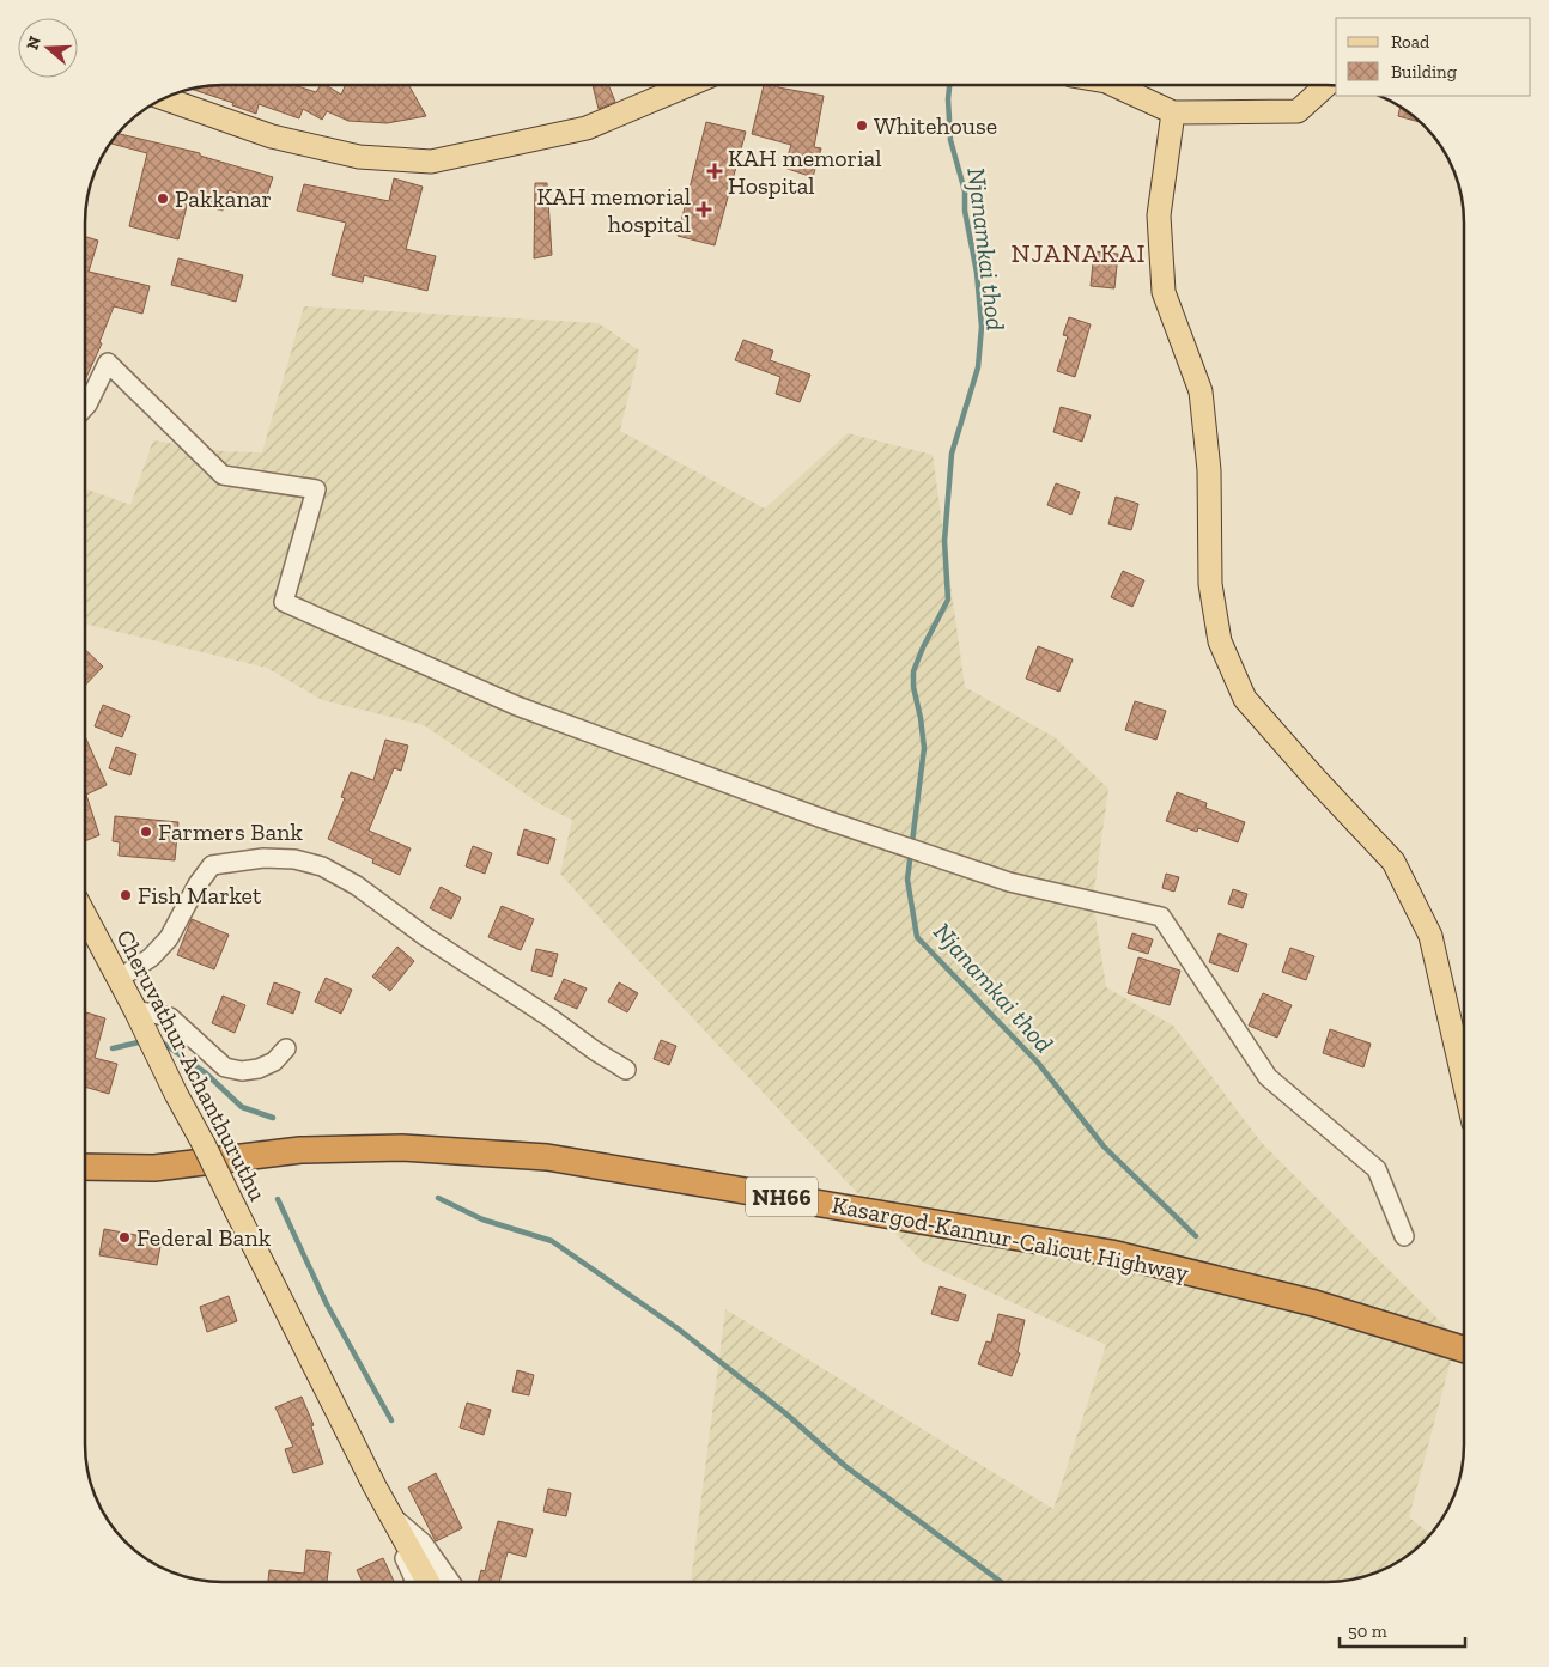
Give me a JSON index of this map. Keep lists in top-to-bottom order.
{
  "streets": {
    "highway": ["NH66", "Kasargod-Kannur-Calicut Highway"],
    "main road": ["Cheruvathur-Achanthuruthu"]
  },
  "districts": ["NJANAKAI"],
  "water": ["Njanamkai thod"],
  "places": {
    "other": [
      "Whitehouse",
      "Pakkanar",
      "Farmers Bank",
      "Fish Market",
      "Federal Bank"
    ],
    "health": ["KAH memorial Hospital", "KAH memorial hospital"]
  },
  "legend": ["Road", "Building"],
  "scale_bar": "50 m",
  "north": "left"
}
